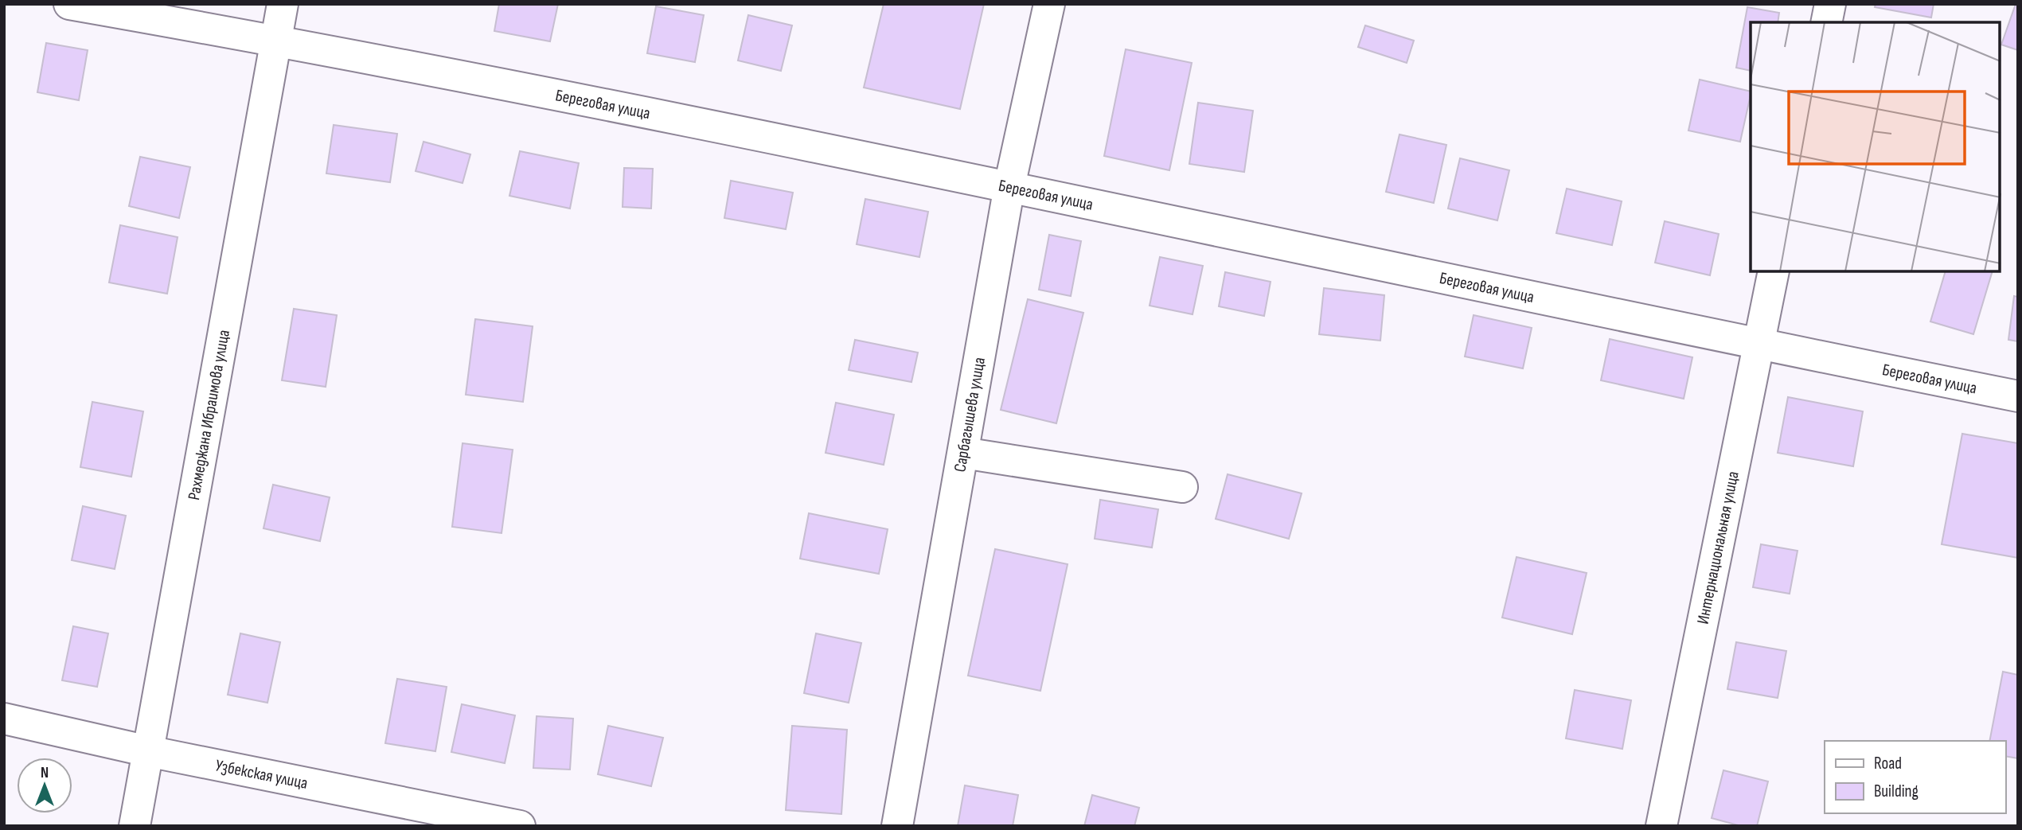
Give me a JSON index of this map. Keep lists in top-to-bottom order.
{
  "streets": {
    "street": [
      "Береговая улица",
      "Сарбагышева улица",
      "Рахмеджана Ибраимова улица",
      "Интернациональная улица",
      "Узбекская улица"
    ]
  },
  "crossings": [
    ["Береговая улица", "Сарбагышева улица"],
    ["Береговая улица", "Рахмеджана Ибраимова улица"],
    ["Береговая улица", "Интернациональная улица"],
    ["Рахмеджана Ибраимова улица", "Узбекская улица"]
  ],
  "legend": ["Road", "Building"],
  "north": "top"
}
